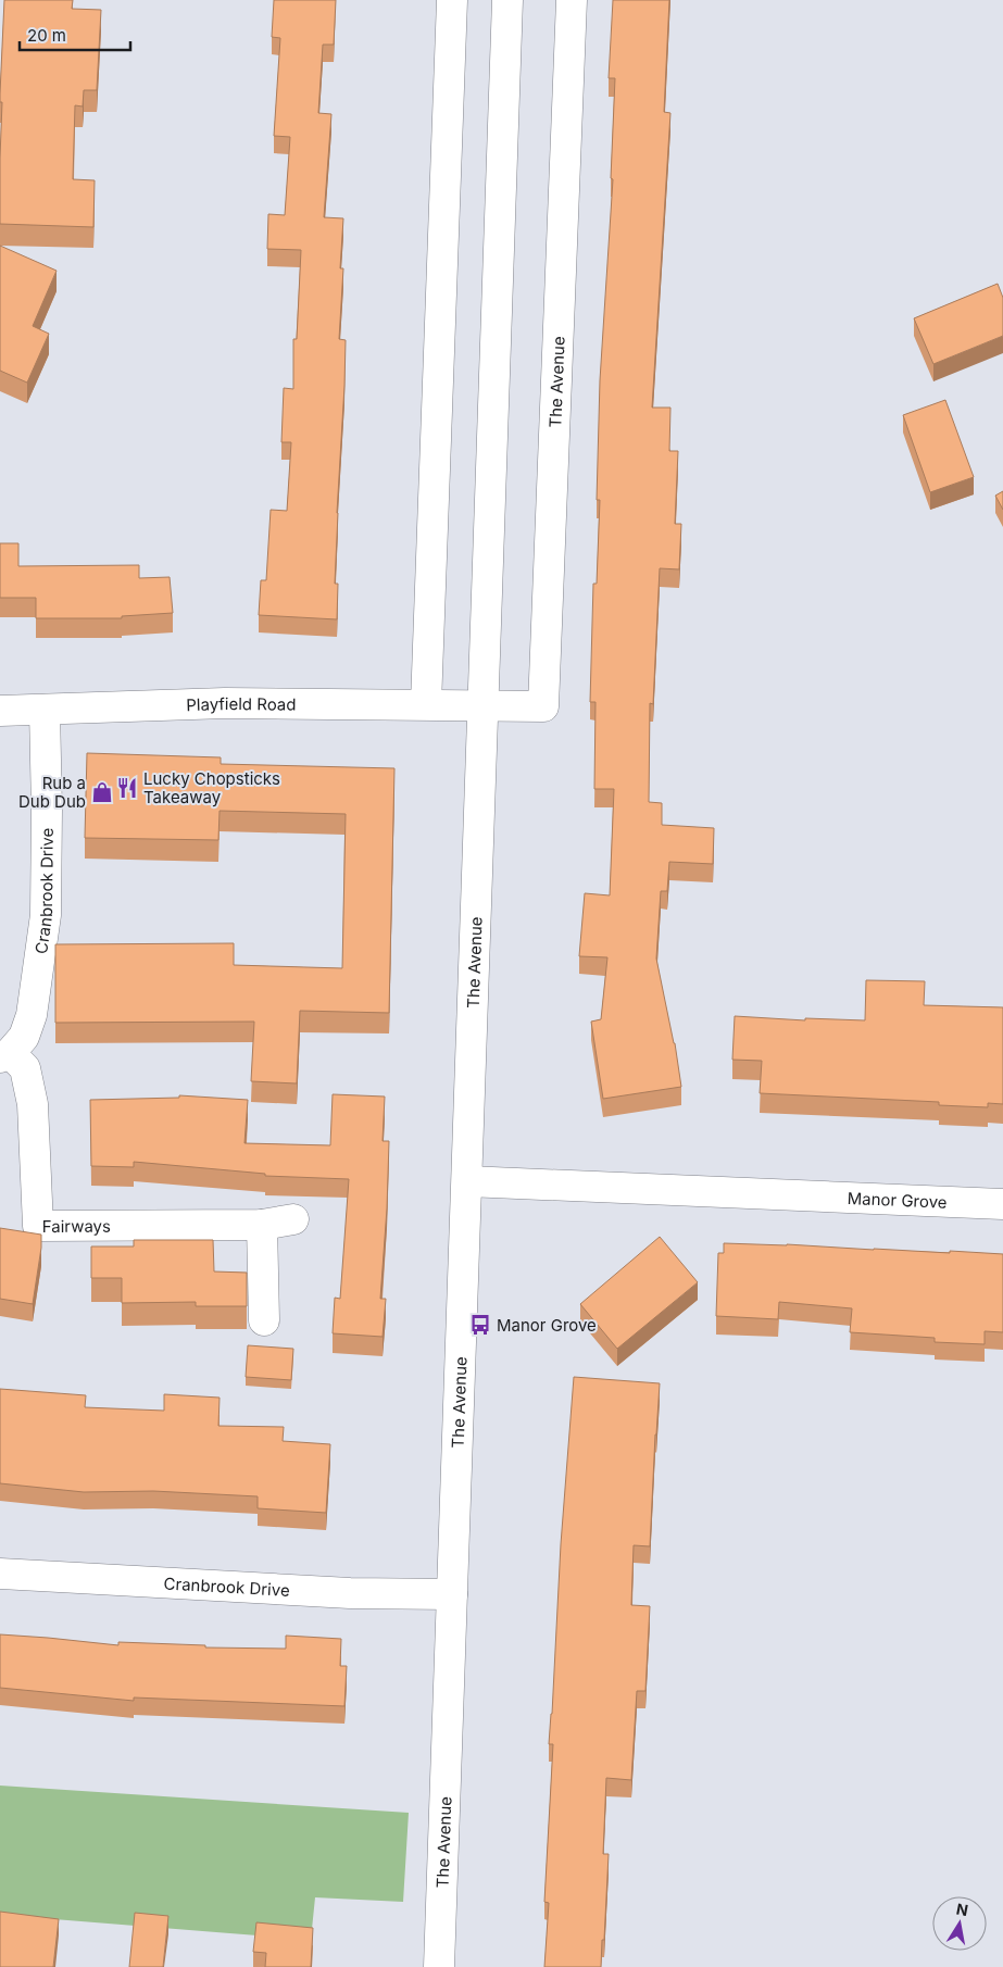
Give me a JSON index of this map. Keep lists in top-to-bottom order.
{
  "streets": {
    "street": [
      "The Avenue",
      "Playfield Road",
      "Cranbrook Drive",
      "Manor Grove",
      "Fairways"
    ]
  },
  "crossings": [
    ["The Avenue", "Playfield Road"],
    ["The Avenue", "Cranbrook Drive"],
    ["The Avenue", "Manor Grove"],
    ["Playfield Road", "Cranbrook Drive"],
    ["Cranbrook Drive", "Fairways"]
  ],
  "places": {
    "restaurant": ["Lucky Chopsticks Takeaway"],
    "shop": ["Rub a Dub Dub"],
    "bus stop": ["Manor Grove"]
  },
  "scale_bar": "20 m",
  "north": "top"
}
